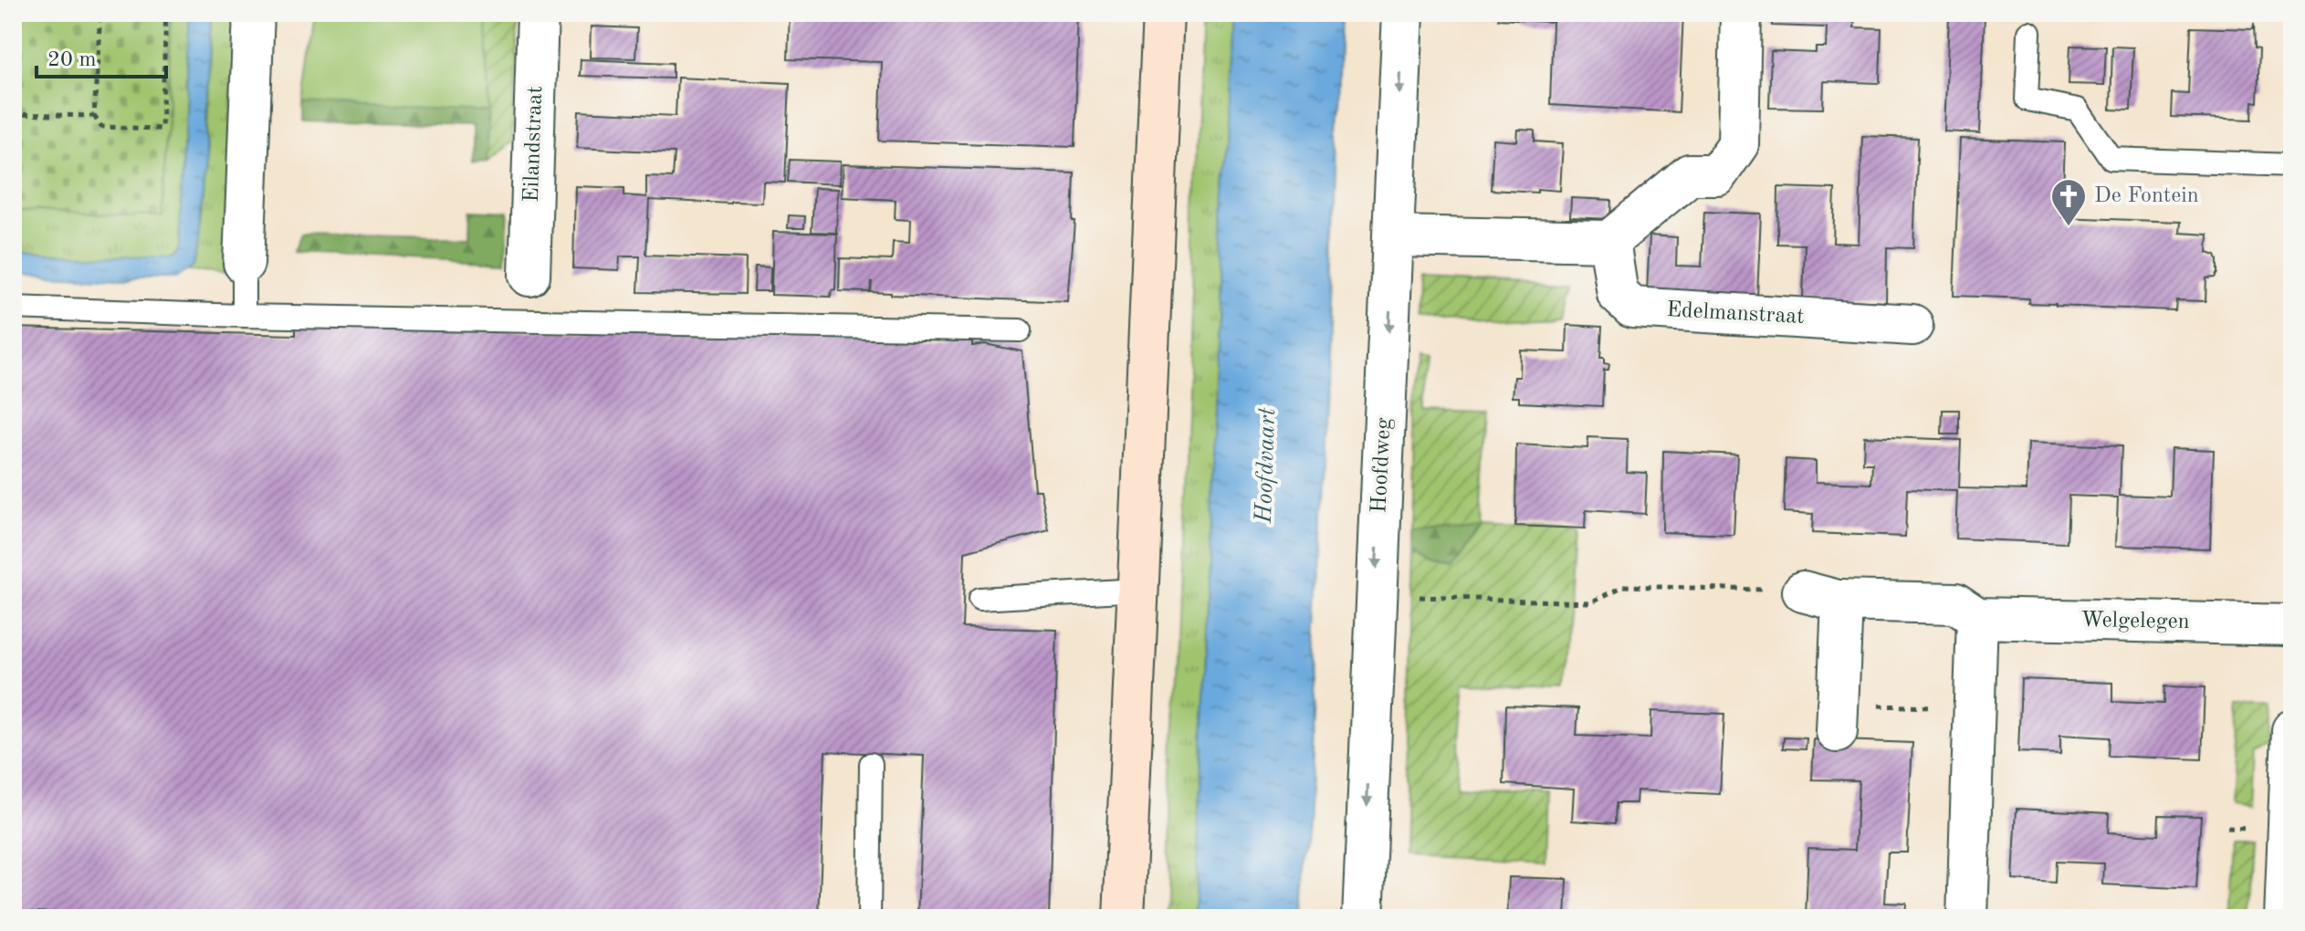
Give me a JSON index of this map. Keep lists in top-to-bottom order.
{
  "streets": {
    "street": [
      "Eilandstraat",
      "Edelmanstraat",
      "Hoofdweg",
      "Welgelegen"
    ]
  },
  "water": ["Hoofdvaart"],
  "places": {
    "church": ["De Fontein"]
  },
  "scale_bar": "20 m"
}
